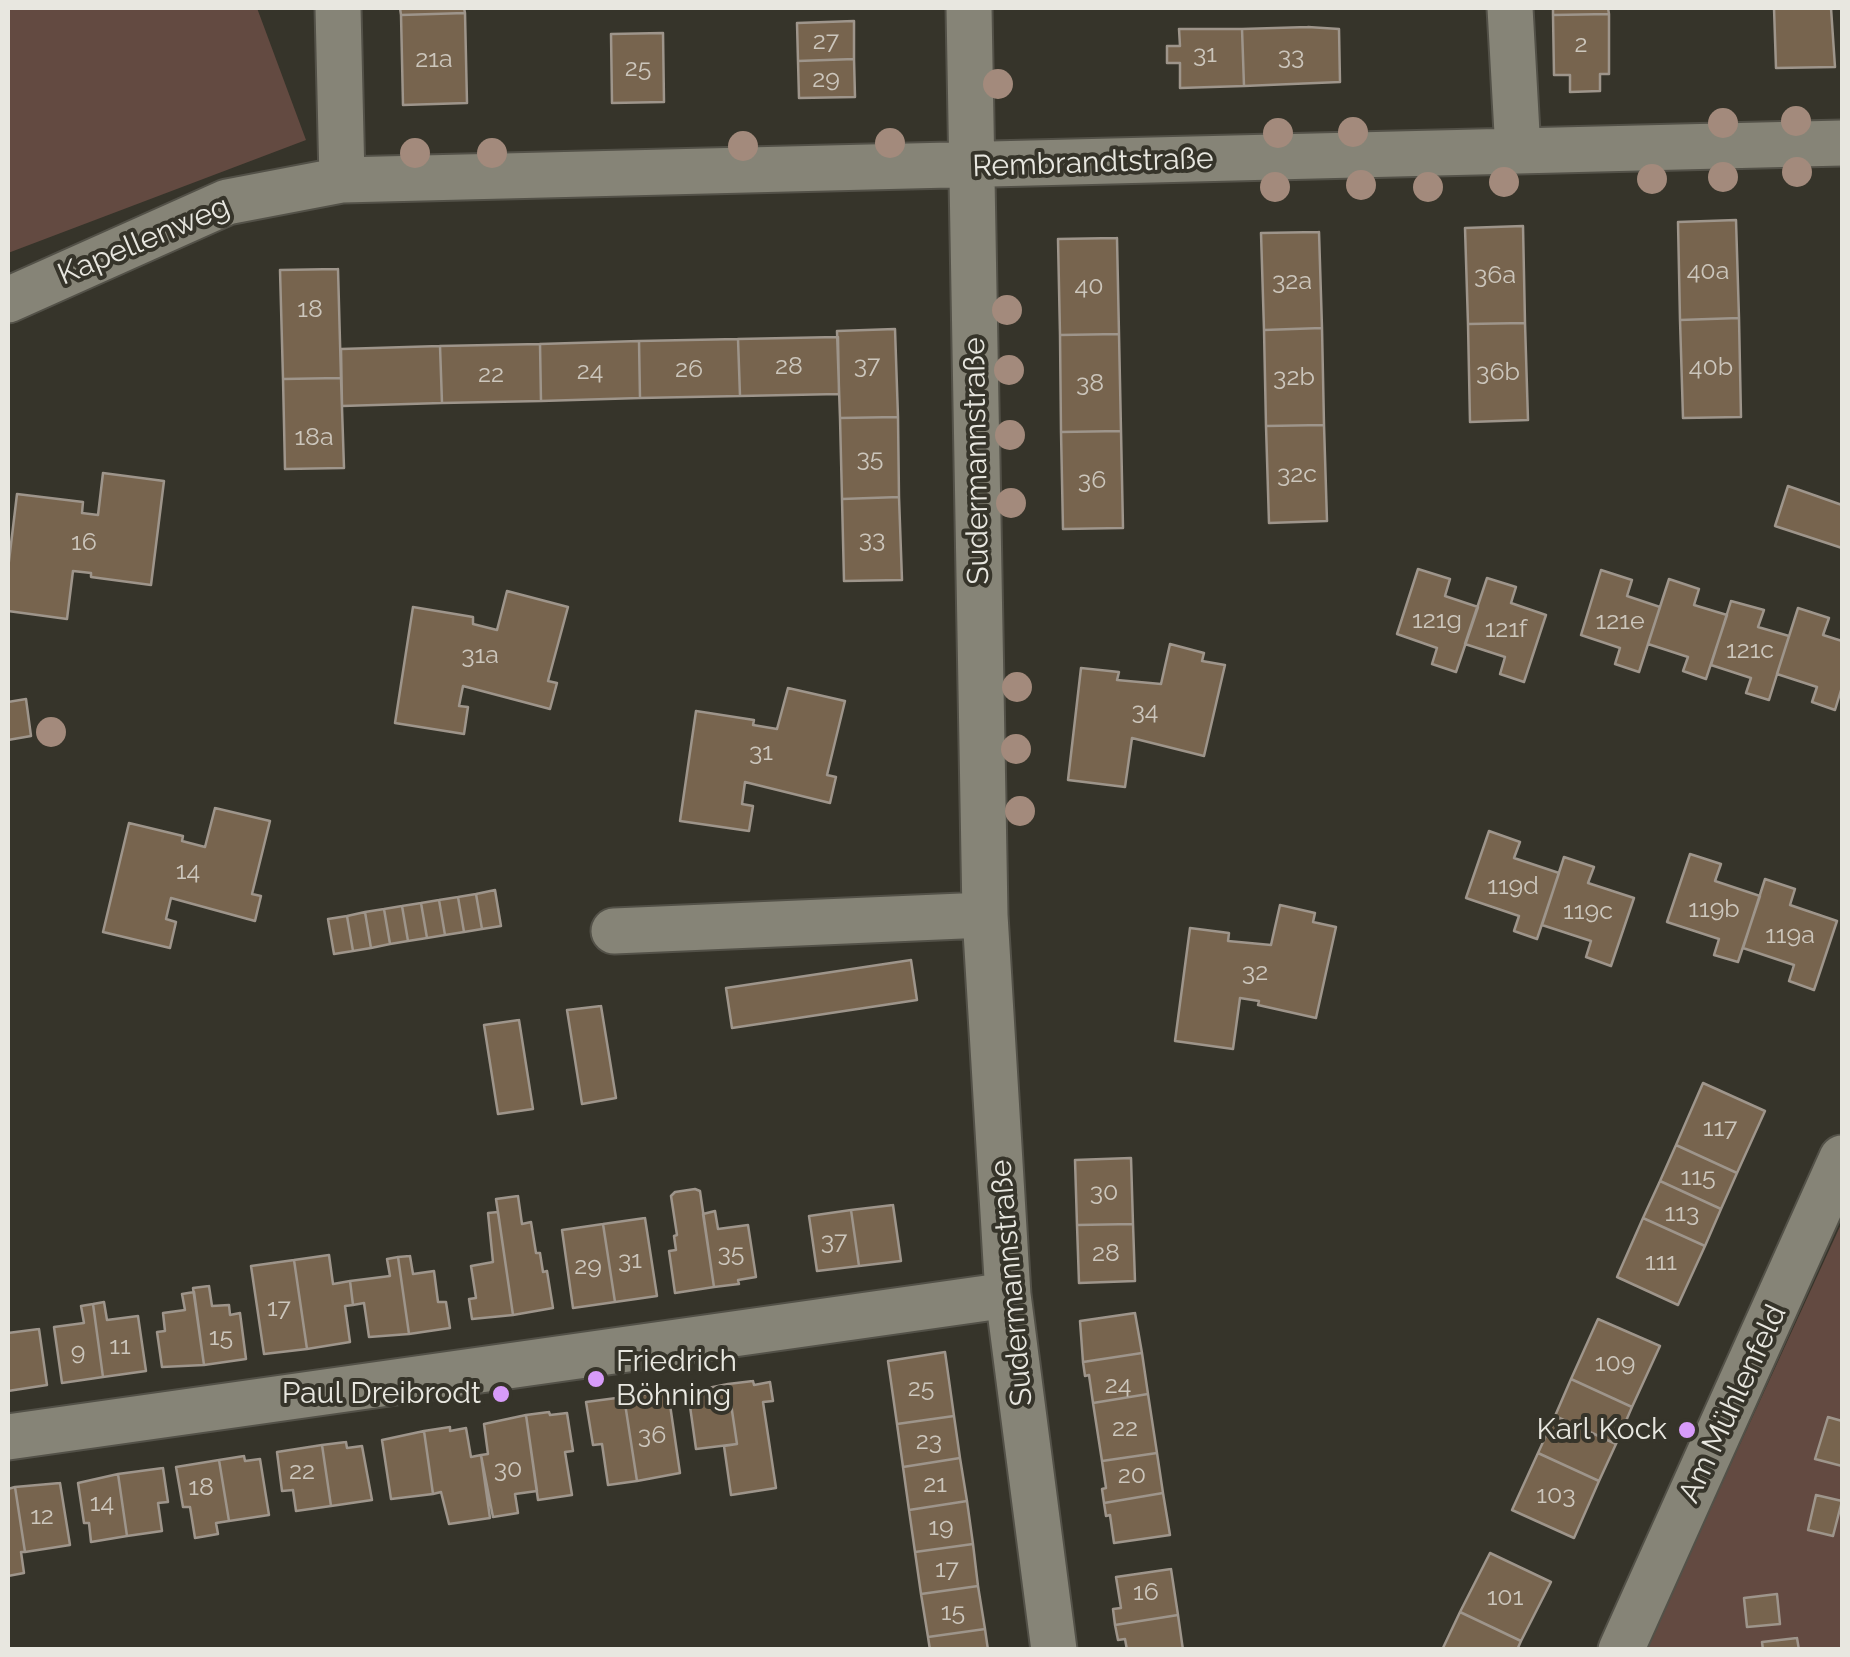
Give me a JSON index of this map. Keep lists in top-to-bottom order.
{
  "streets": {
    "street": [
      "Rembrandtstraße",
      "Kapellenweg",
      "Sudermannstraße",
      "Am Mühlenfeld"
    ]
  },
  "crossings": [
    ["Rembrandtstraße", "Kapellenweg"],
    ["Rembrandtstraße", "Sudermannstraße"]
  ],
  "places": ["Friedrich Böhning", "Paul Dreibrodt", "Karl Kock"],
  "house_numbers": [
    "27",
    "2",
    "31",
    "33",
    "21a",
    "25",
    "29",
    "40a",
    "36a",
    "32a",
    "40",
    "18",
    "37",
    "28",
    "40b",
    "26",
    "24",
    "36b",
    "22",
    "32b",
    "38",
    "18a",
    "35",
    "32c",
    "36",
    "33",
    "16",
    "121g",
    "121e",
    "121f",
    "121c",
    "31a",
    "34",
    "31",
    "14",
    "119d",
    "119b",
    "119c",
    "119a",
    "32",
    "117",
    "115",
    "30",
    "113",
    "37",
    "35",
    "28",
    "31",
    "111",
    "29",
    "17",
    "15",
    "11",
    "9",
    "109",
    "24",
    "25",
    "22",
    "36",
    "23",
    "30",
    "22",
    "20",
    "21",
    "18",
    "103",
    "14",
    "12",
    "19",
    "17",
    "16",
    "101",
    "15"
  ]
}
